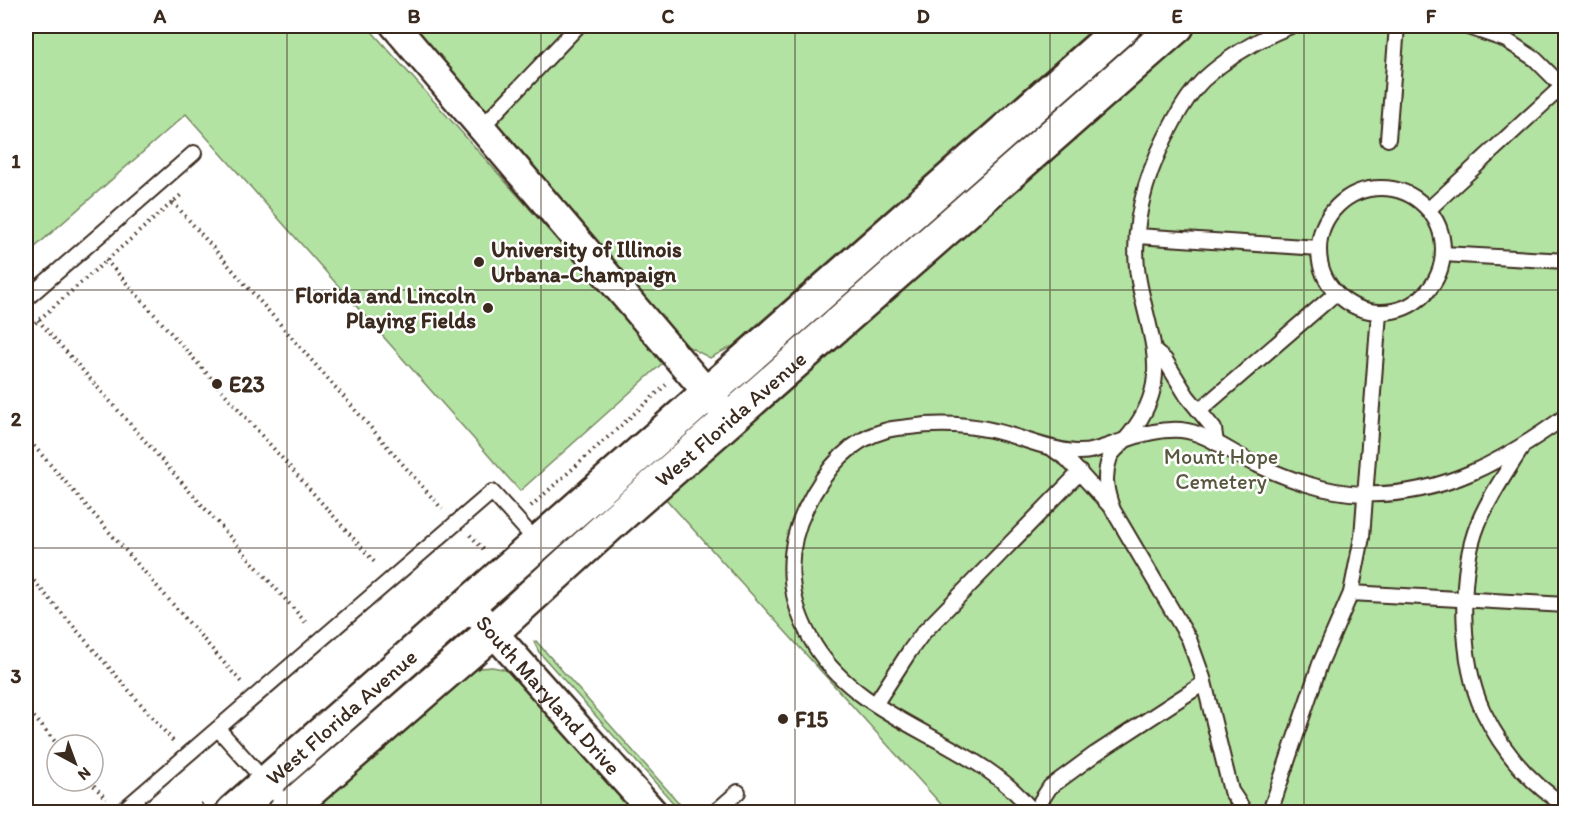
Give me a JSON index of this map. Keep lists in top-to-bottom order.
{
  "streets": {
    "main road": ["West Florida Avenue"],
    "street": ["South Maryland Drive"]
  },
  "crossings": [
    ["West Florida Avenue", "South Maryland Drive"]
  ],
  "parks": ["Mount Hope Cemetery"],
  "places": [
    "University of Illinois Urbana-Champaign",
    "Florida and Lincoln Playing Fields",
    "E23",
    "F15"
  ],
  "north": "bottom right",
  "grid": {
    "columns": [
      "A",
      "B",
      "C",
      "D",
      "E",
      "F"
    ],
    "rows": ["1", "2", "3"]
  }
}
